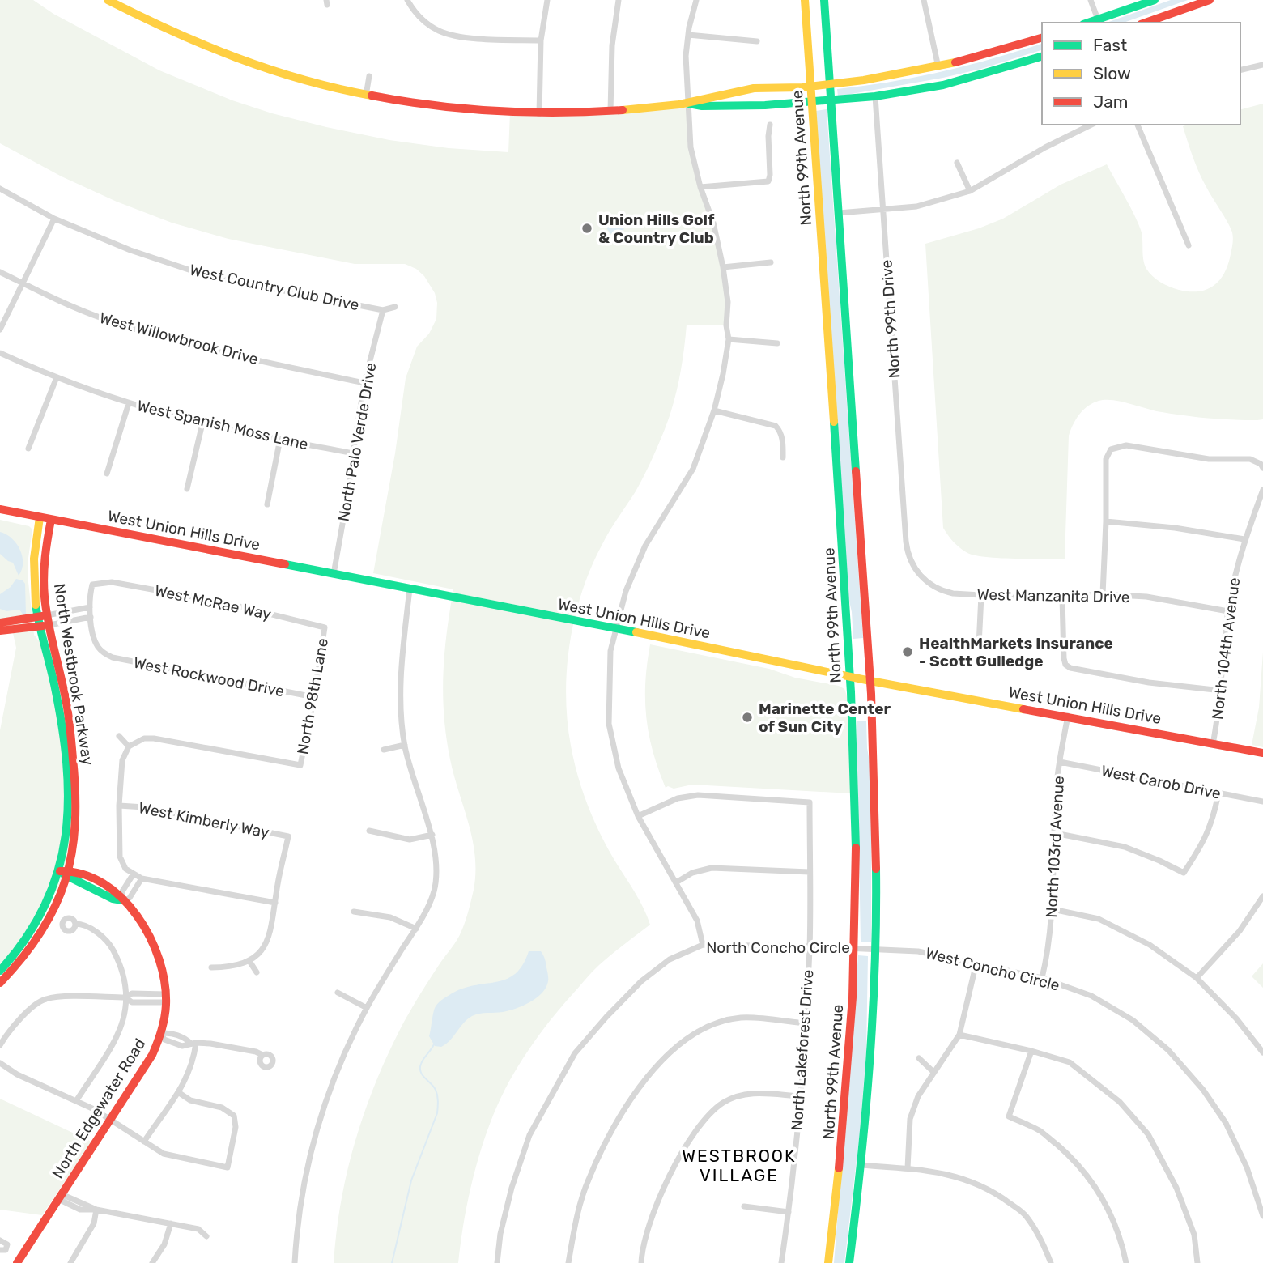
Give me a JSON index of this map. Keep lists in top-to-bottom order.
{
  "streets": {
    "main road": [
      "North 99th Avenue",
      "West Union Hills Drive",
      "North Westbrook Parkway",
      "North Edgewater Road"
    ],
    "street": [
      "West Country Club Drive",
      "North 99th Drive",
      "West Willowbrook Drive",
      "West Spanish Moss Lane",
      "North Palo Verde Drive",
      "West Manzanita Drive",
      "West McRae Way",
      "North 104th Avenue",
      "West Rockwood Drive",
      "North 98th Lane",
      "West Carob Drive",
      "West Kimberly Way",
      "North 103rd Avenue",
      "North Concho Circle",
      "West Concho Circle",
      "North Lakeforest Drive"
    ]
  },
  "crossings": [
    ["North 99th Avenue", "West Union Hills Drive"],
    ["North 99th Avenue", "North Concho Circle"],
    ["West Country Club Drive", "North Palo Verde Drive"],
    ["North 99th Drive", "West Manzanita Drive"],
    ["West Willowbrook Drive", "North Palo Verde Drive"],
    ["West Spanish Moss Lane", "North Palo Verde Drive"],
    ["North Palo Verde Drive", "West Union Hills Drive"],
    ["West Union Hills Drive", "North 104th Avenue"],
    ["West Union Hills Drive", "North Westbrook Parkway"],
    ["West Union Hills Drive", "North 103rd Avenue"],
    ["West Manzanita Drive", "North 104th Avenue"],
    ["West McRae Way", "North 98th Lane"],
    ["North Westbrook Parkway", "North Edgewater Road"],
    ["West Rockwood Drive", "North 98th Lane"],
    ["West Carob Drive", "North 103rd Avenue"],
    ["North 103rd Avenue", "West Concho Circle"],
    ["North Concho Circle", "West Concho Circle"],
    ["North Concho Circle", "North Lakeforest Drive"]
  ],
  "districts": ["WESTBROOK VILLAGE"],
  "places": ["Union Hills Golf & Country Club", "HealthMarkets Insurance - Scott Gulledge", "Marinette Center of Sun City"],
  "legend": ["Fast", "Slow", "Jam"]
}
